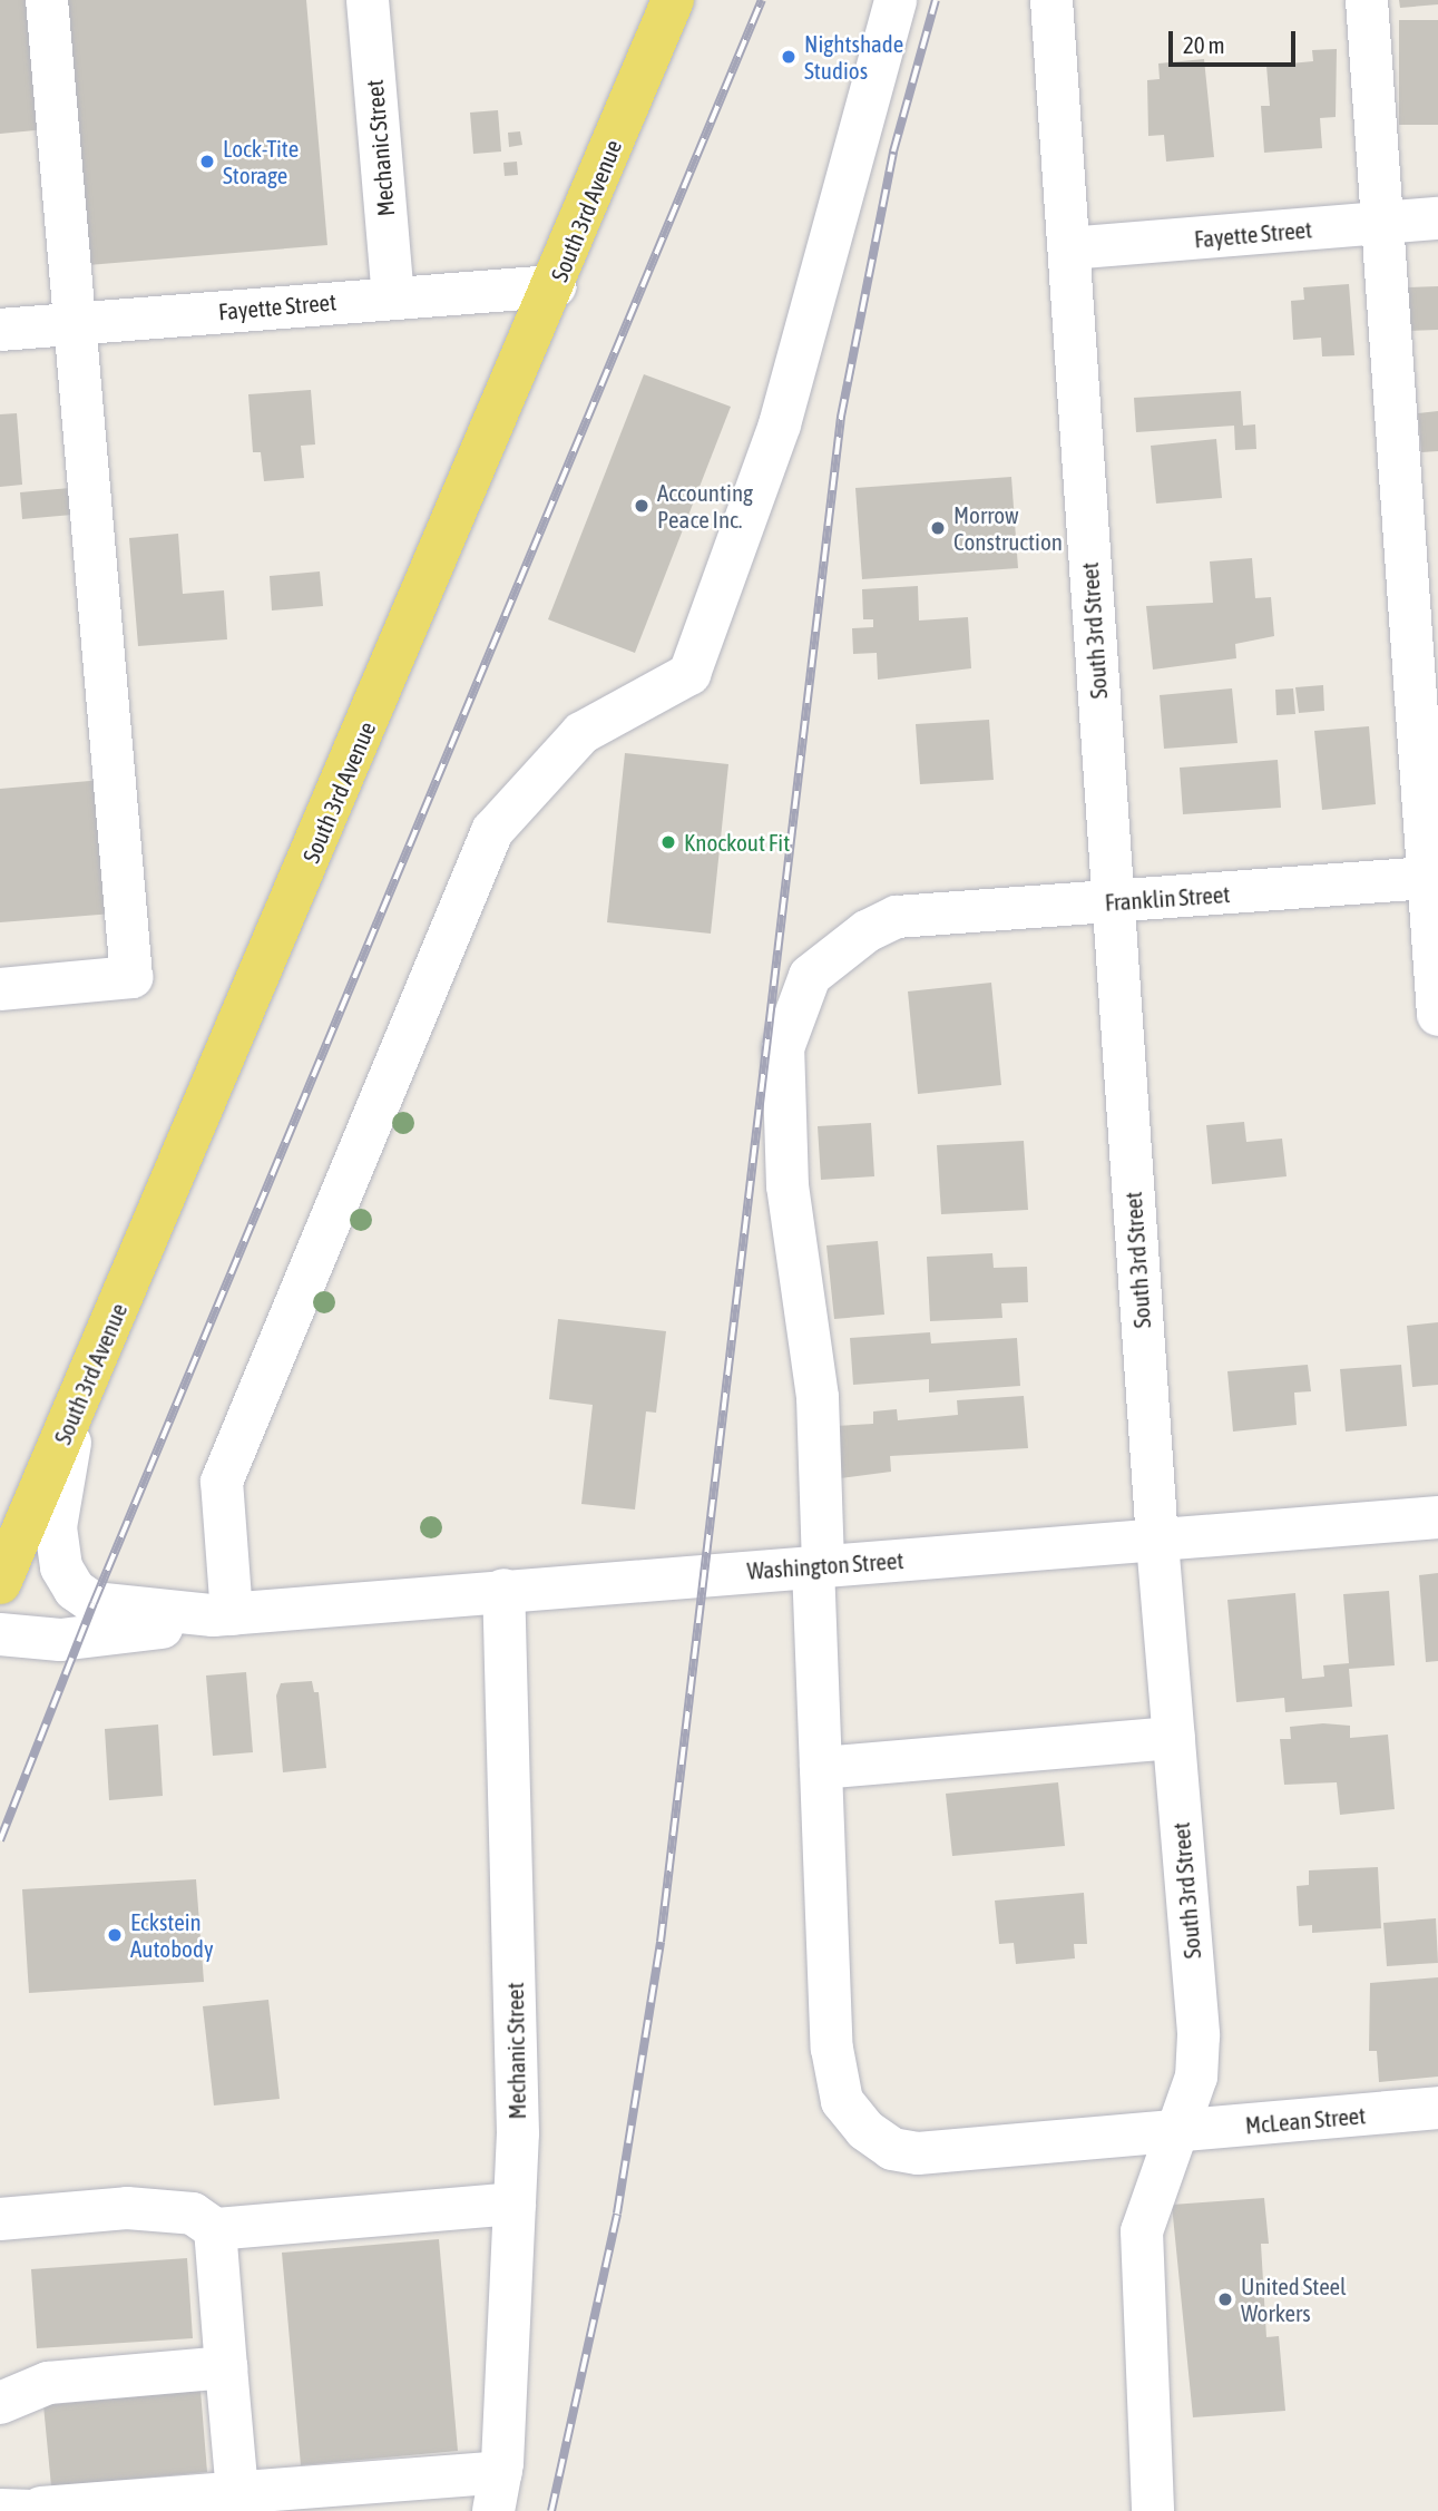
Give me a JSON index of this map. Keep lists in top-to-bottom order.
{
  "streets": {
    "main road": ["South 3rd Avenue"],
    "street": [
      "Mechanic Street",
      "Fayette Street",
      "South 3rd Street",
      "Franklin Street",
      "Washington Street",
      "McLean Street"
    ]
  },
  "crossings": [
    ["Mechanic Street", "Fayette Street"],
    ["Mechanic Street", "Washington Street"],
    ["South 3rd Avenue", "Fayette Street"],
    ["South 3rd Avenue", "Washington Street"],
    ["Fayette Street", "South 3rd Street"],
    ["South 3rd Street", "Franklin Street"],
    ["South 3rd Street", "Washington Street"],
    ["South 3rd Street", "McLean Street"],
    ["Franklin Street", "McLean Street"],
    ["Washington Street", "McLean Street"]
  ],
  "places": [
    "Nightshade Studios",
    "Lock-Tite Storage",
    "Accounting Peace Inc.",
    "Morrow Construction",
    "Knockout Fit",
    "Eckstein Autobody",
    "United Steel Workers"
  ],
  "scale_bar": "20 m"
}
